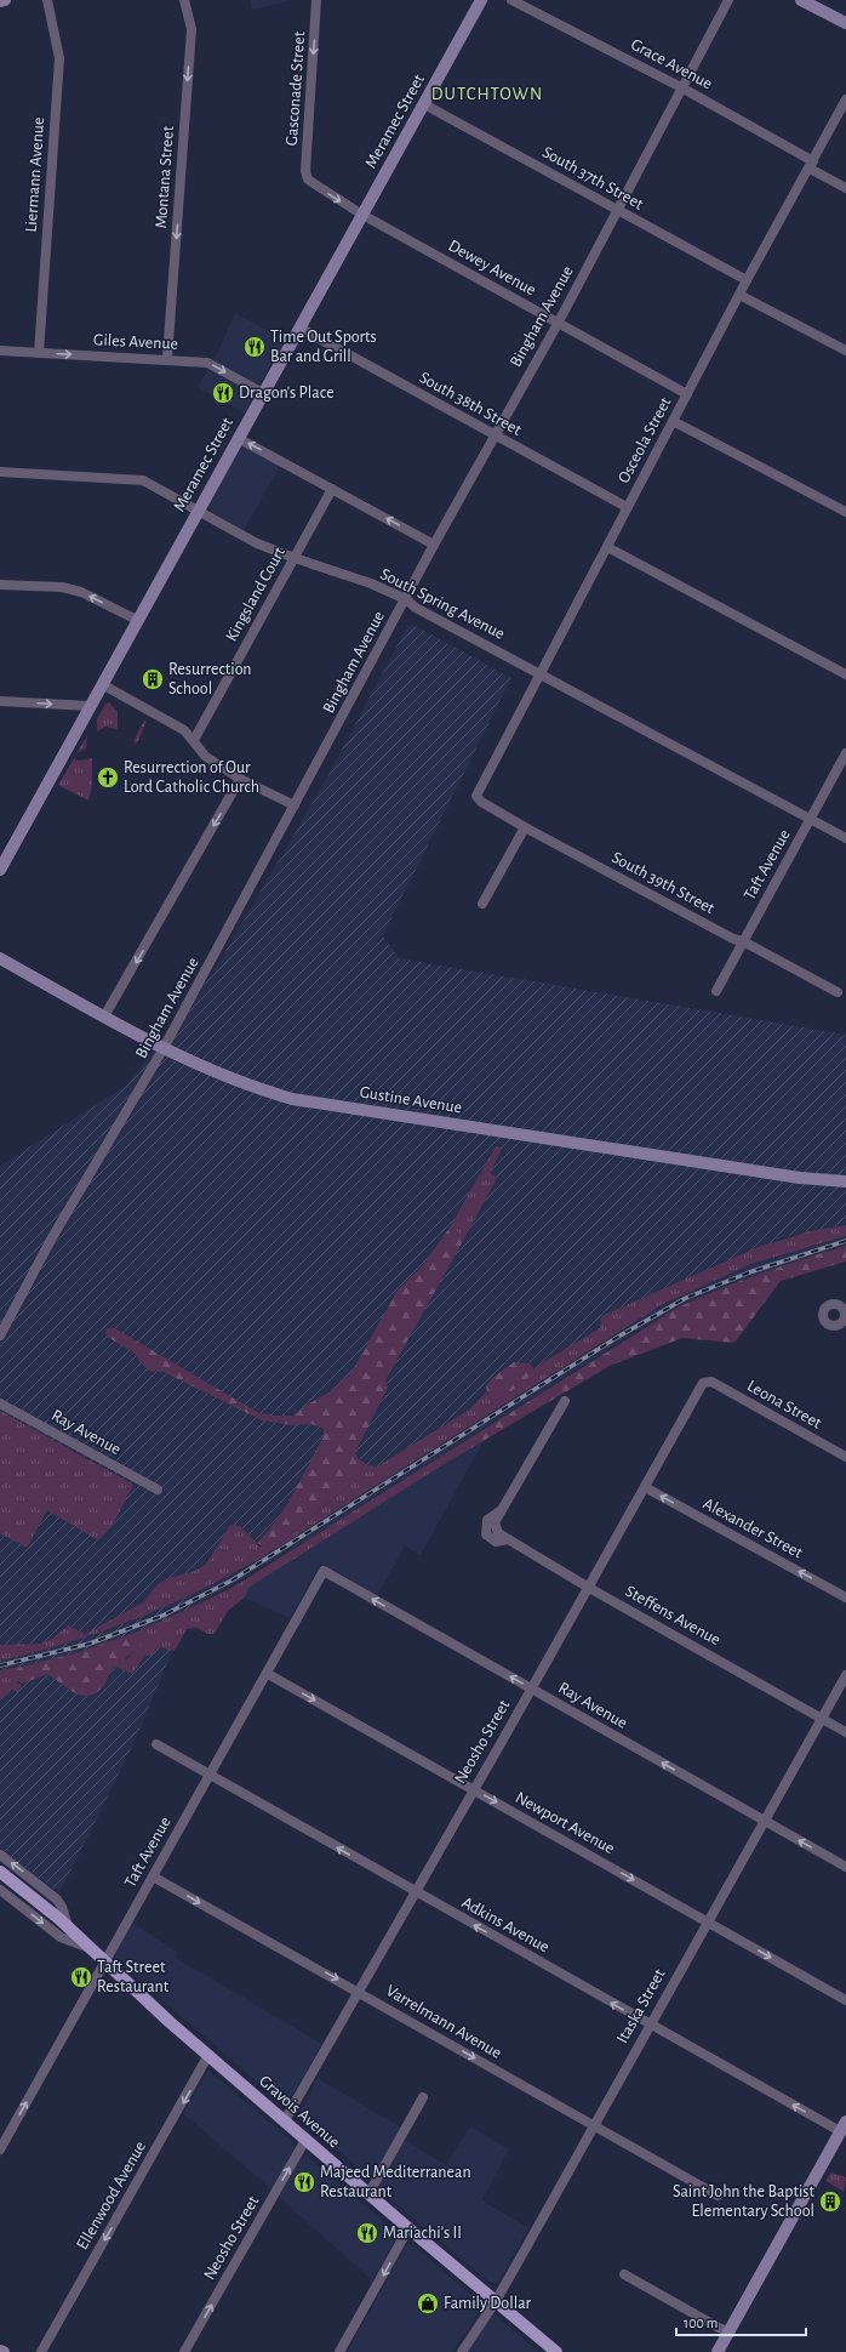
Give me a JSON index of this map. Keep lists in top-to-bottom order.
{
  "streets": {
    "main road": ["Gravois Avenue"],
    "street": [
      "Grace Avenue",
      "Gasconade Street",
      "Meramec Street",
      "Liermann Avenue",
      "Montana Street",
      "South 37th Street",
      "Dewey Avenue",
      "Bingham Avenue",
      "Giles Avenue",
      "South 38th Street",
      "Osceola Street",
      "Kingsland Court",
      "South Spring Avenue",
      "Taft Avenue",
      "South 39th Street",
      "Gustine Avenue",
      "Leona Street",
      "Ray Avenue",
      "Alexander Street",
      "Steffens Avenue",
      "Neosho Street",
      "Newport Avenue",
      "Adkins Avenue",
      "Itaska Street",
      "Varrelmann Avenue",
      "Ellenwood Avenue"
    ]
  },
  "crossings": [
    ["Grace Avenue", "Bingham Avenue"],
    ["Grace Avenue", "Osceola Street"],
    ["Gasconade Street", "Dewey Avenue"],
    ["Meramec Street", "South 37th Street"],
    ["Meramec Street", "Dewey Avenue"],
    ["Meramec Street", "Giles Avenue"],
    ["Meramec Street", "South 38th Street"],
    ["Meramec Street", "South Spring Avenue"],
    ["Liermann Avenue", "Giles Avenue"],
    ["Montana Street", "Giles Avenue"],
    ["South 37th Street", "Bingham Avenue"],
    ["South 37th Street", "Osceola Street"],
    ["Dewey Avenue", "Bingham Avenue"],
    ["Dewey Avenue", "Osceola Street"],
    ["Bingham Avenue", "South 38th Street"],
    ["Bingham Avenue", "South Spring Avenue"],
    ["Bingham Avenue", "Gustine Avenue"],
    ["South 38th Street", "Osceola Street"],
    ["Osceola Street", "South Spring Avenue"],
    ["Osceola Street", "South 39th Street"],
    ["Kingsland Court", "South Spring Avenue"],
    ["South Spring Avenue", "Taft Avenue"],
    ["Taft Avenue", "South 39th Street"],
    ["Taft Avenue", "Ray Avenue"],
    ["Taft Avenue", "Newport Avenue"],
    ["Taft Avenue", "Adkins Avenue"],
    ["Taft Avenue", "Varrelmann Avenue"],
    ["Taft Avenue", "Gravois Avenue"],
    ["Leona Street", "Neosho Street"],
    ["Ray Avenue", "Neosho Street"],
    ["Ray Avenue", "Itaska Street"],
    ["Alexander Street", "Neosho Street"],
    ["Steffens Avenue", "Neosho Street"],
    ["Steffens Avenue", "Itaska Street"],
    ["Neosho Street", "Newport Avenue"],
    ["Neosho Street", "Adkins Avenue"],
    ["Neosho Street", "Varrelmann Avenue"],
    ["Neosho Street", "Gravois Avenue"],
    ["Newport Avenue", "Itaska Street"],
    ["Adkins Avenue", "Itaska Street"],
    ["Itaska Street", "Varrelmann Avenue"],
    ["Itaska Street", "Gravois Avenue"],
    ["Gravois Avenue", "Ellenwood Avenue"]
  ],
  "one_way": [
    "Gasconade Street",
    "Montana Street",
    "Giles Avenue",
    "Ray Avenue",
    "Alexander Street",
    "Newport Avenue",
    "Adkins Avenue",
    "Varrelmann Avenue",
    "Ellenwood Avenue"
  ],
  "districts": ["DUTCHTOWN"],
  "places": {
    "restaurant": [
      "Time Out Sports Bar and Grill",
      "Dragon's Place",
      "Taft Street Restaurant",
      "Majeed Mediterranean Restaurant",
      "Mariachi’s II"
    ],
    "building": ["Resurrection School", "Saint John the Baptist Elementary School"],
    "church": ["Resurrection of Our Lord Catholic Church"],
    "shop": ["Family Dollar"]
  },
  "scale_bar": "100 m"
}
